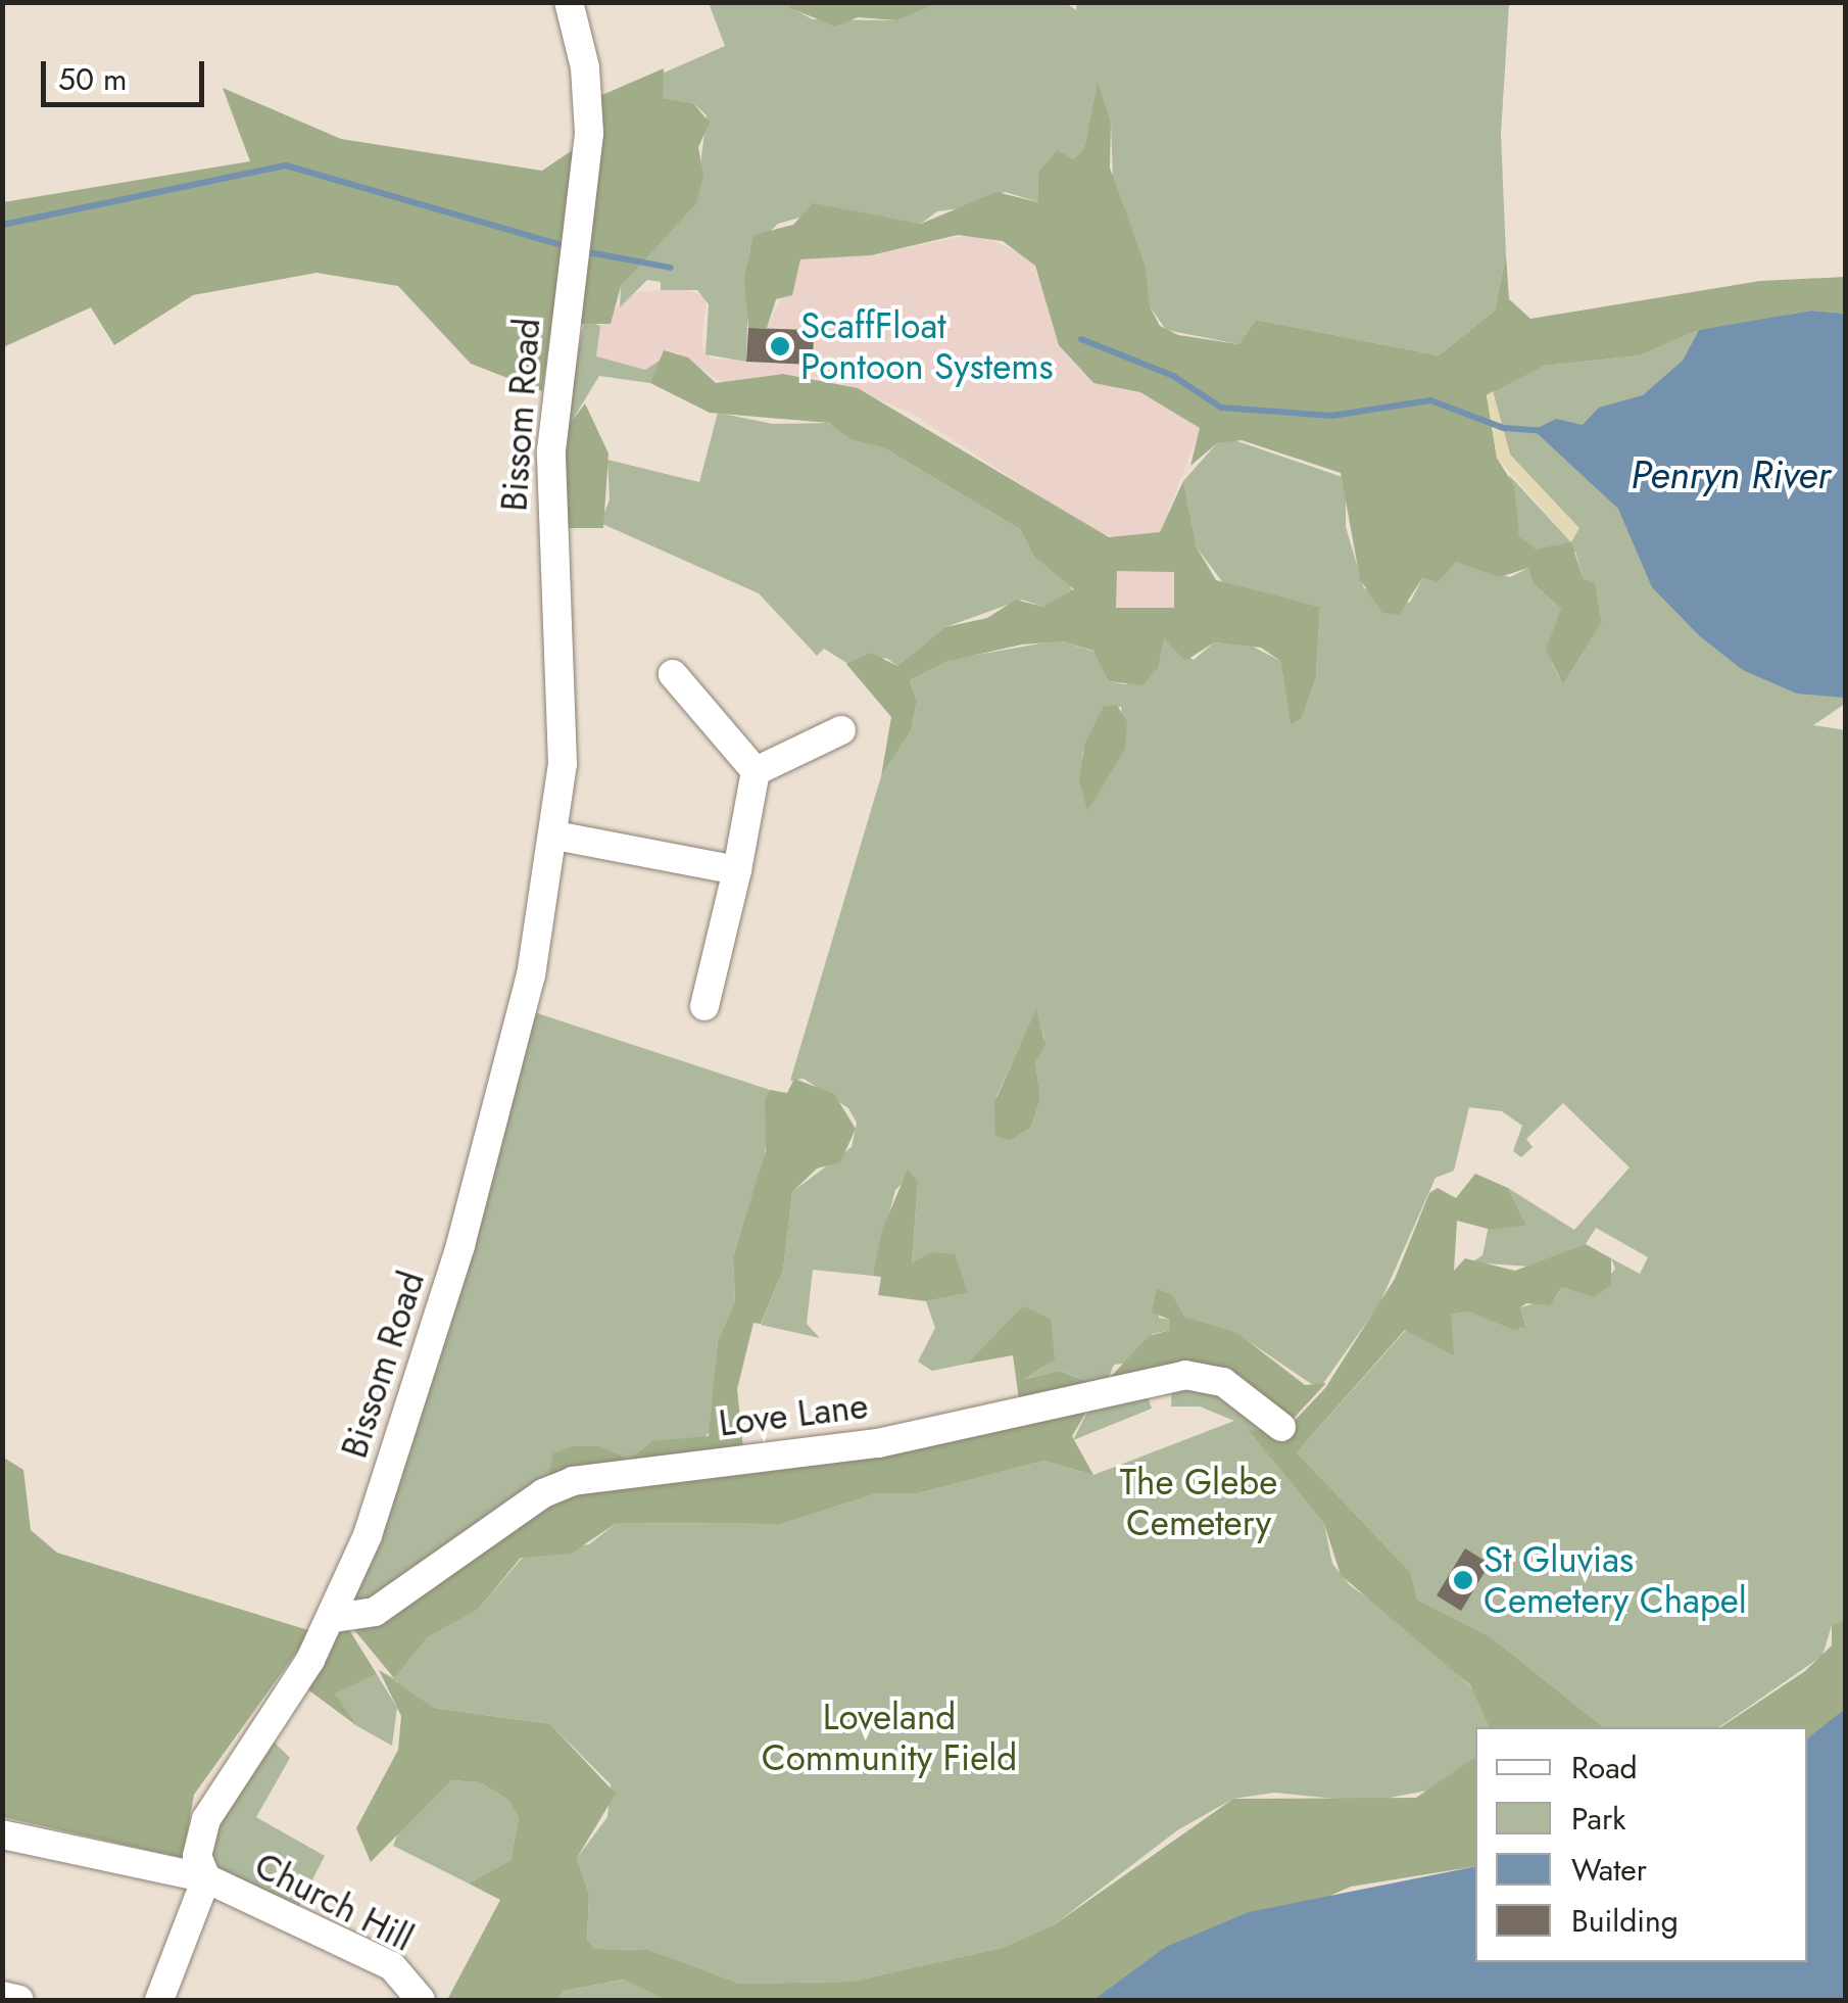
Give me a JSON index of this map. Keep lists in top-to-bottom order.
{
  "streets": {
    "street": ["Bissom Road", "Love Lane", "Church Hill"]
  },
  "crossings": [
    ["Bissom Road", "Love Lane"],
    ["Bissom Road", "Church Hill"]
  ],
  "water": ["Penryn River"],
  "parks": ["The Glebe Cemetery", "Loveland Community Field"],
  "places": ["ScaffFloat Pontoon Systems", "St Gluvias Cemetery Chapel"],
  "legend": [
    "Road",
    "Park",
    "Water",
    "Building"
  ],
  "scale_bar": "50 m"
}
